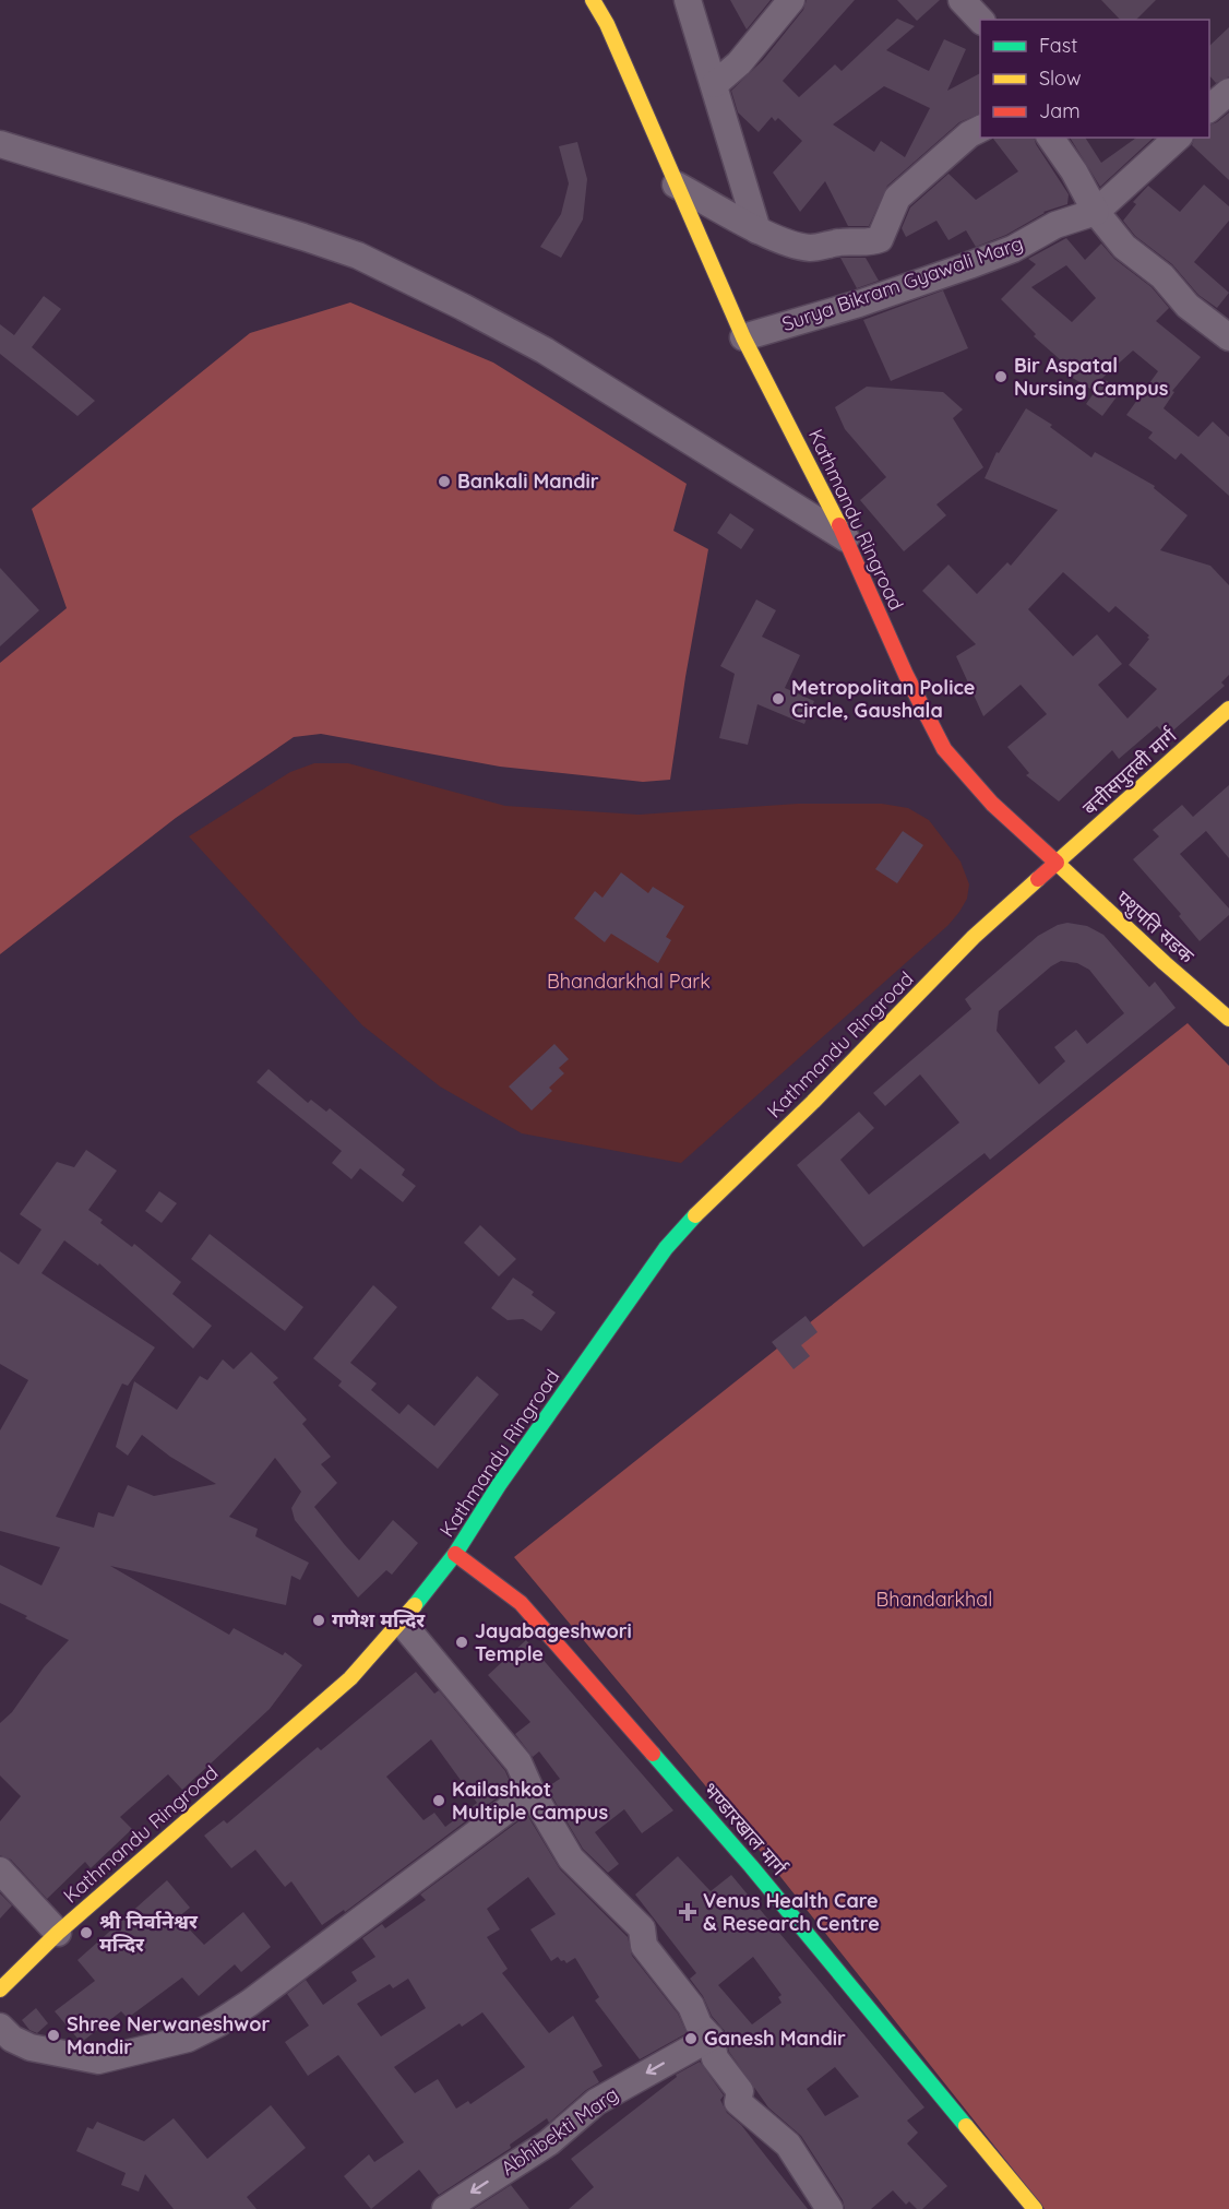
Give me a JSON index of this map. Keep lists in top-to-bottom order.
{
  "streets": {
    "main road": [
      "Kathmandu Ringroad",
      "बत्तीसपुतली मार्ग",
      "पशुपति सडक",
      "भण्डारखाल मार्ग"
    ],
    "street": ["Surya Bikram Gyawali Marg", "Abhibekti Marg"]
  },
  "crossings": [
    ["Surya Bikram Gyawali Marg", "Kathmandu Ringroad"],
    ["Kathmandu Ringroad", "बत्तीसपुतली मार्ग"],
    ["Kathmandu Ringroad", "पशुपति सडक"],
    ["Kathmandu Ringroad", "भण्डारखाल मार्ग"],
    ["बत्तीसपुतली मार्ग", "पशुपति सडक"]
  ],
  "one_way": ["Abhibekti Marg"],
  "parks": ["Bhandarkhal Park", "Bhandarkhal"],
  "places": {
    "other": [
      "Bir Aspatal Nursing Campus",
      "Bankali Mandir",
      "Metropolitan Police Circle, Gaushala",
      "गणेश मन्दिर",
      "Jayabageshwori Temple",
      "Kailashkot Multiple Campus",
      "श्री निर्वानेश्वर मन्दिर",
      "Shree Nerwaneshwor Mandir",
      "Ganesh Mandir"
    ],
    "health": ["Venus Health Care & Research Centre"]
  },
  "legend": ["Fast", "Slow", "Jam"]
}
